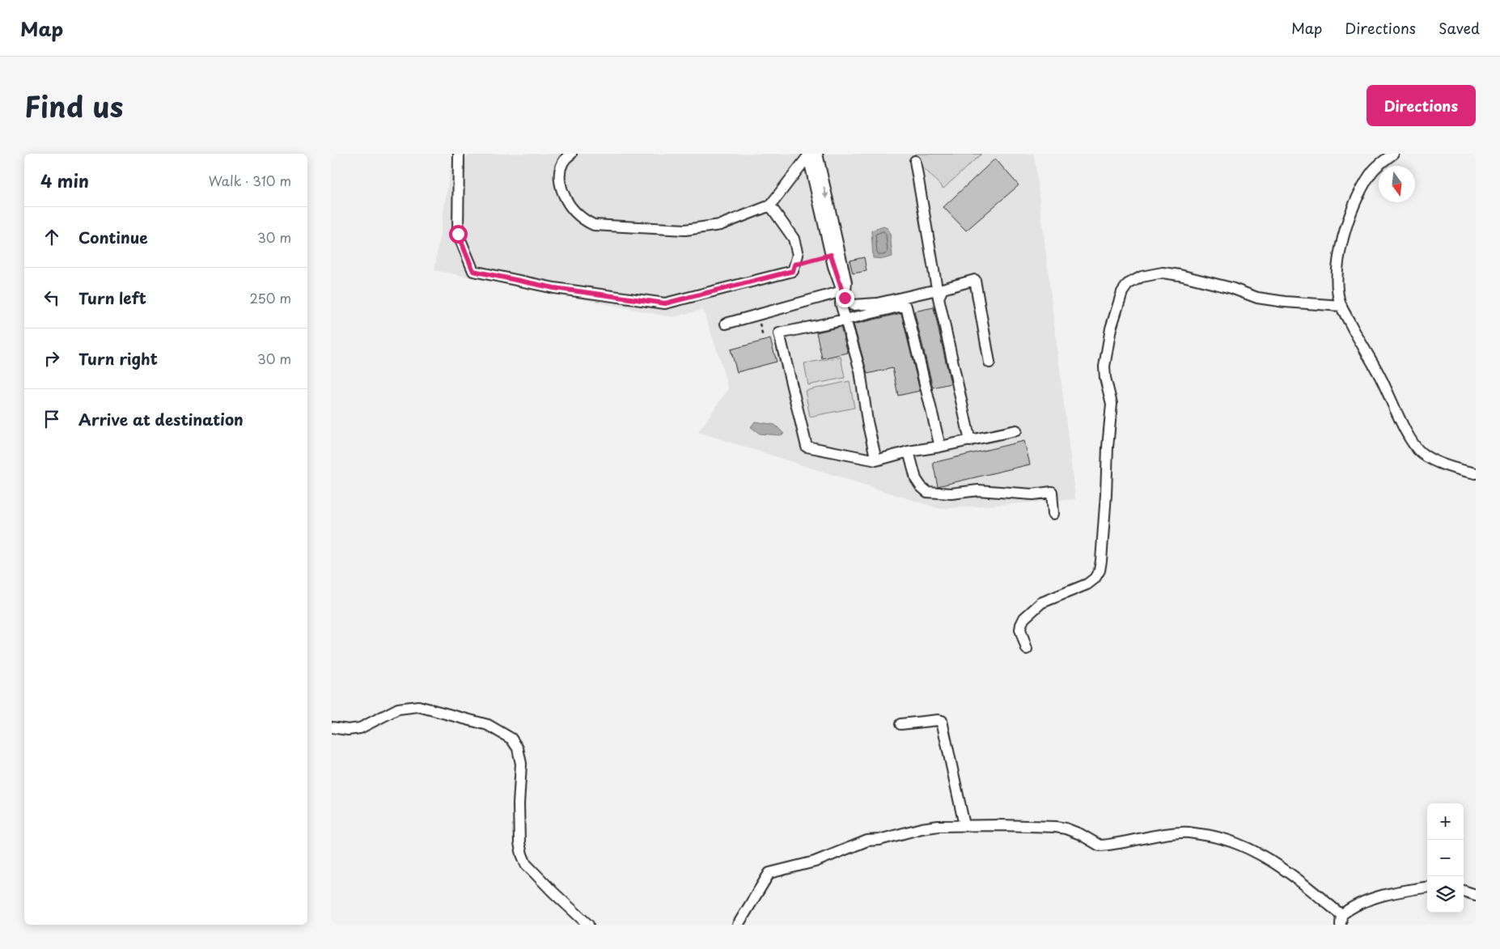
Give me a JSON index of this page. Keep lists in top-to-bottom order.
{
  "north": "bottom",
  "page": {
    "header": "Map",
    "nav": ["Map", "Directions", "Saved"],
    "title": "Find us",
    "buttons": "Directions",
    "heading": ["4 min", "Walk · 310 m"],
    "list": [
      ["Continue", "30 m"],
      ["Turn left", "250 m"],
      ["Turn right", "30 m"],
      "Arrive at destination"
    ],
    "map_buttons": ["+", "−"]
  }
}
